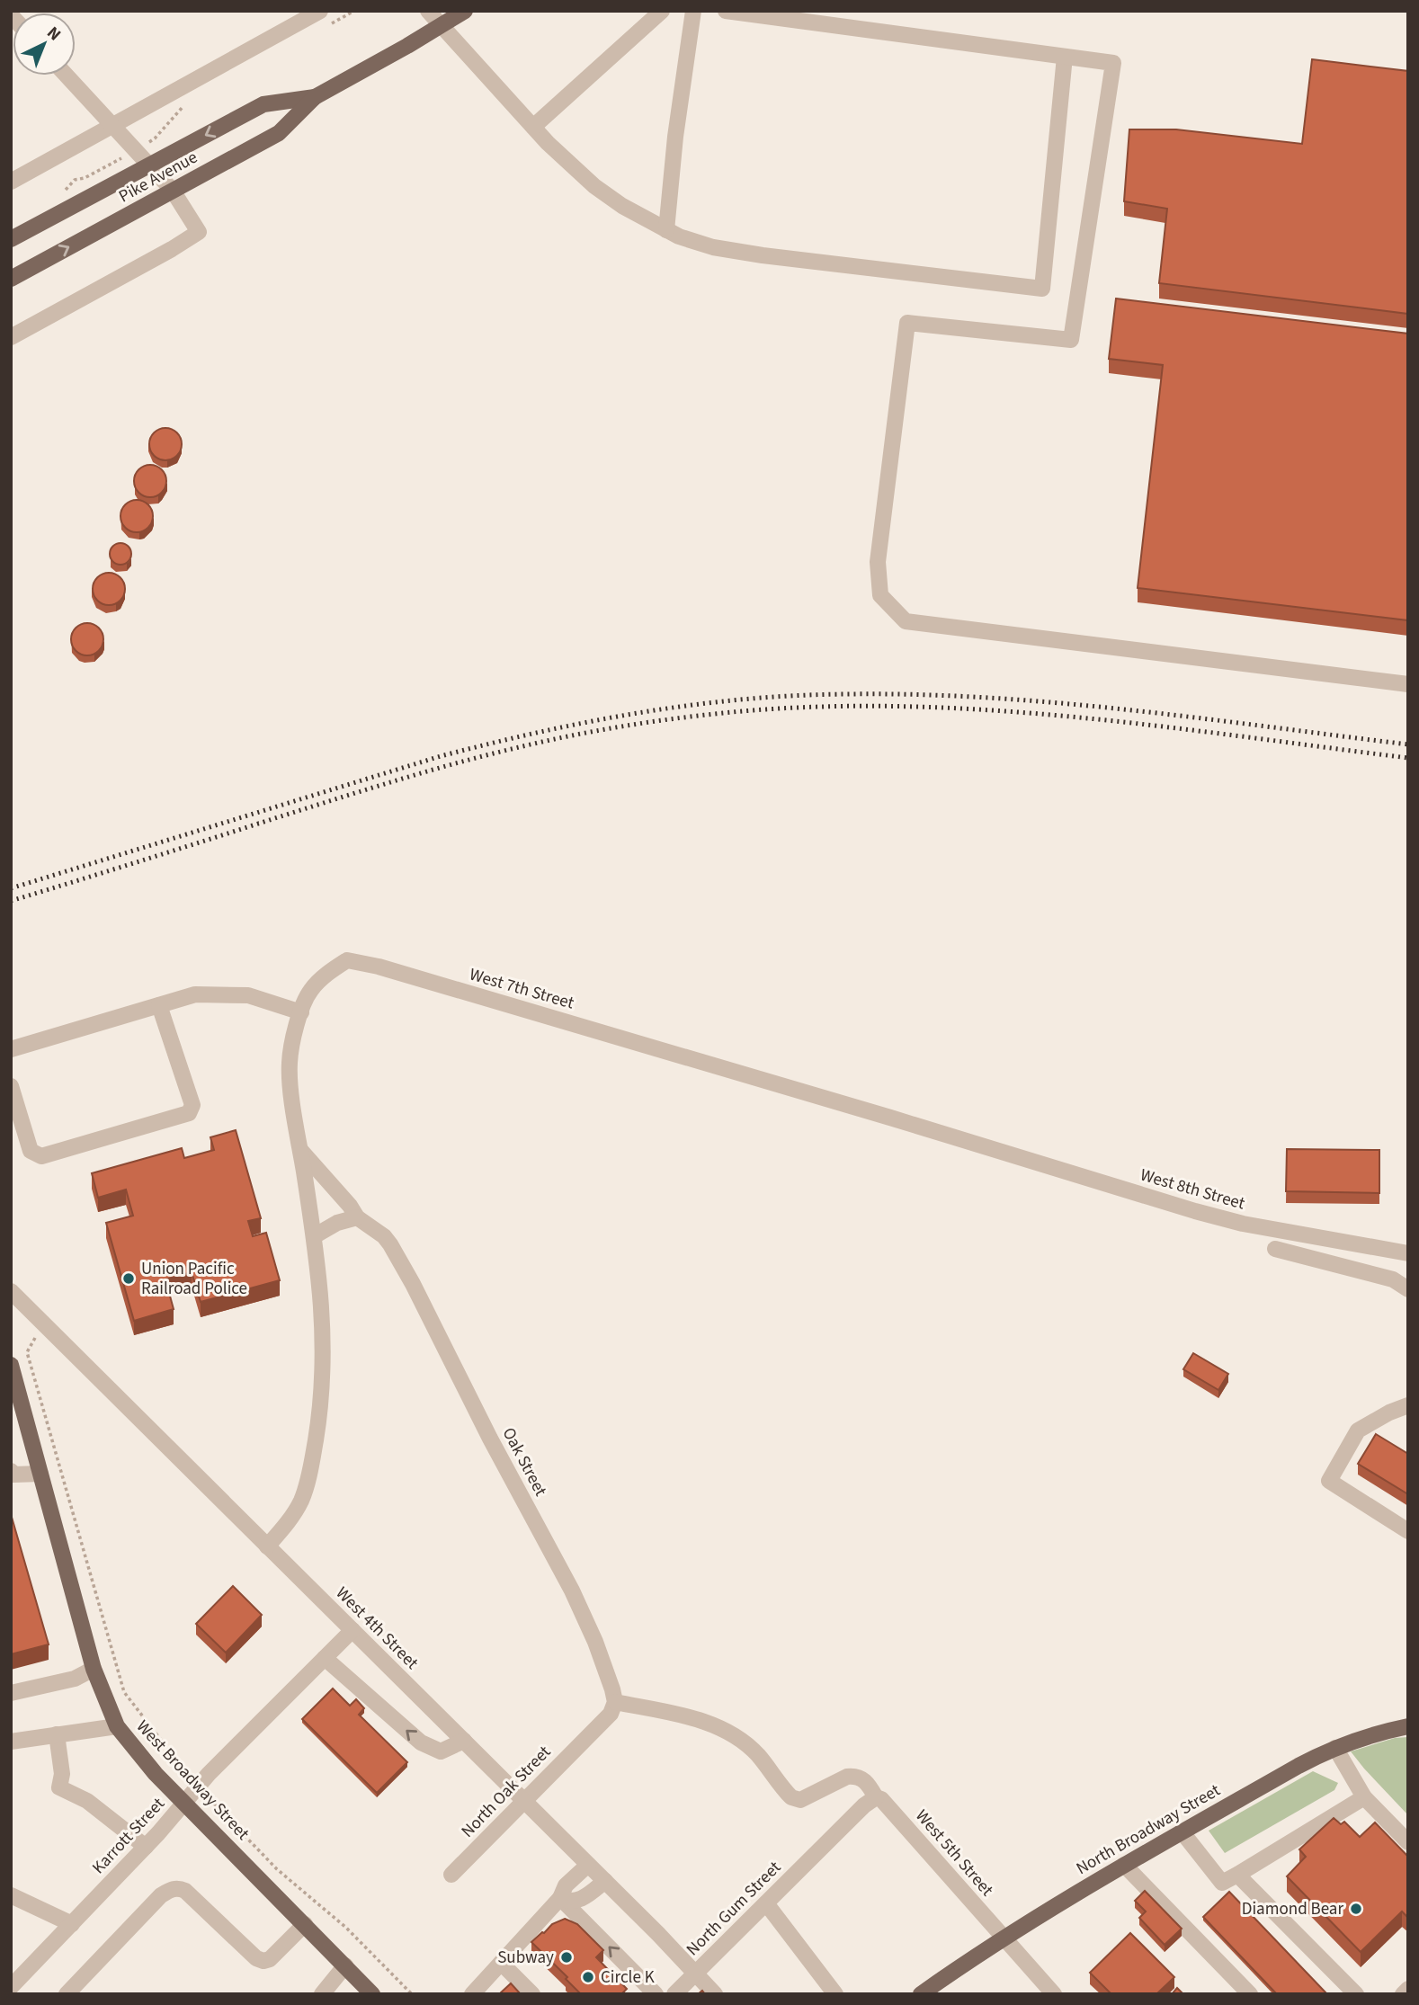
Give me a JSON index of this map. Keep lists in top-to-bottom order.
{
  "streets": {
    "main road": ["Pike Avenue", "West Broadway Street", "North Broadway Street"],
    "street": [
      "West 7th Street",
      "West 8th Street",
      "Oak Street",
      "West 4th Street",
      "North Oak Street",
      "Karrott Street",
      "West 5th Street",
      "North Gum Street"
    ]
  },
  "crossings": [
    ["West 7th Street", "West 8th Street"],
    ["West 7th Street", "Oak Street"],
    ["Oak Street", "North Oak Street"],
    ["Oak Street", "West 5th Street"],
    ["West 4th Street", "North Oak Street"],
    ["West 4th Street", "Karrott Street"],
    ["West 4th Street", "North Gum Street"],
    ["West Broadway Street", "Karrott Street"],
    ["North Oak Street", "West 5th Street"],
    ["North Broadway Street", "West 5th Street"],
    ["West 5th Street", "North Gum Street"]
  ],
  "places": [
    "Union Pacific Railroad Police",
    "Diamond Bear",
    "Subway",
    "Circle K"
  ],
  "north": "top right"
}
